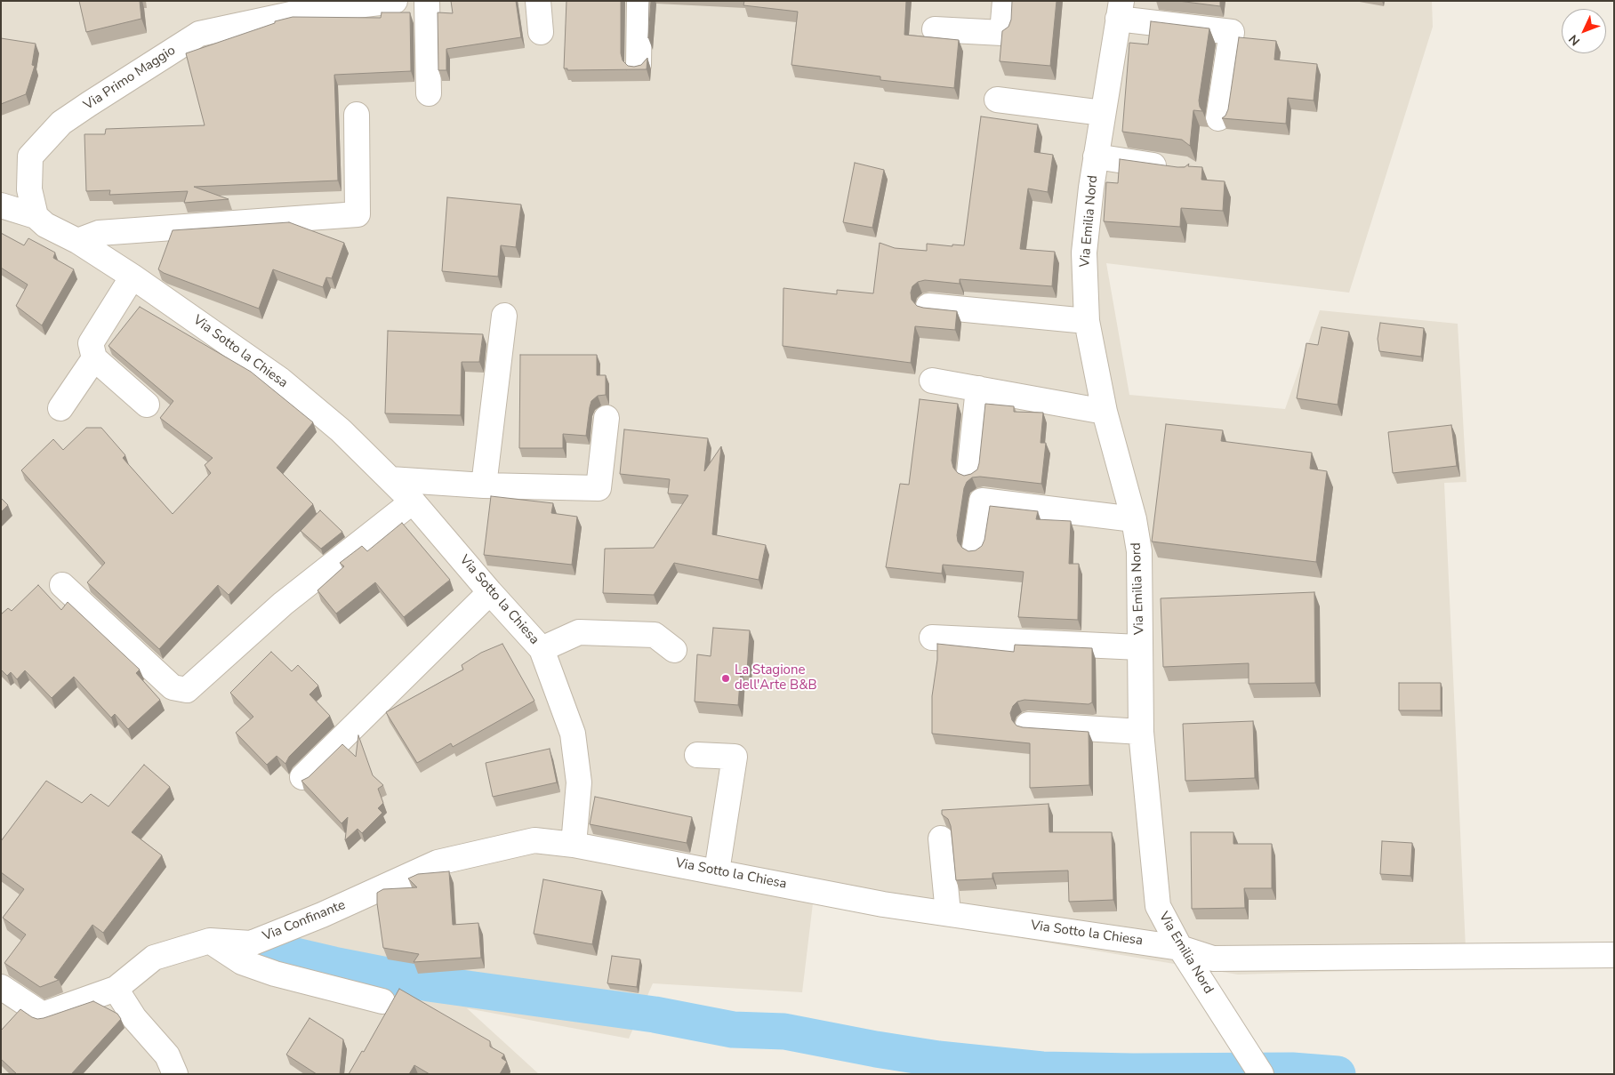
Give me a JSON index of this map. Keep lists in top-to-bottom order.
{
  "streets": {
    "street": [
      "Via Primo Maggio",
      "Via Emilia Nord",
      "Via Sotto la Chiesa",
      "Via Confinante"
    ]
  },
  "crossings": [
    ["Via Primo Maggio", "Via Sotto la Chiesa"],
    ["Via Emilia Nord", "Via Sotto la Chiesa"],
    ["Via Sotto la Chiesa", "Via Confinante"]
  ],
  "places": ["La Stagione dell'Arte B&B"],
  "north": "bottom left"
}
